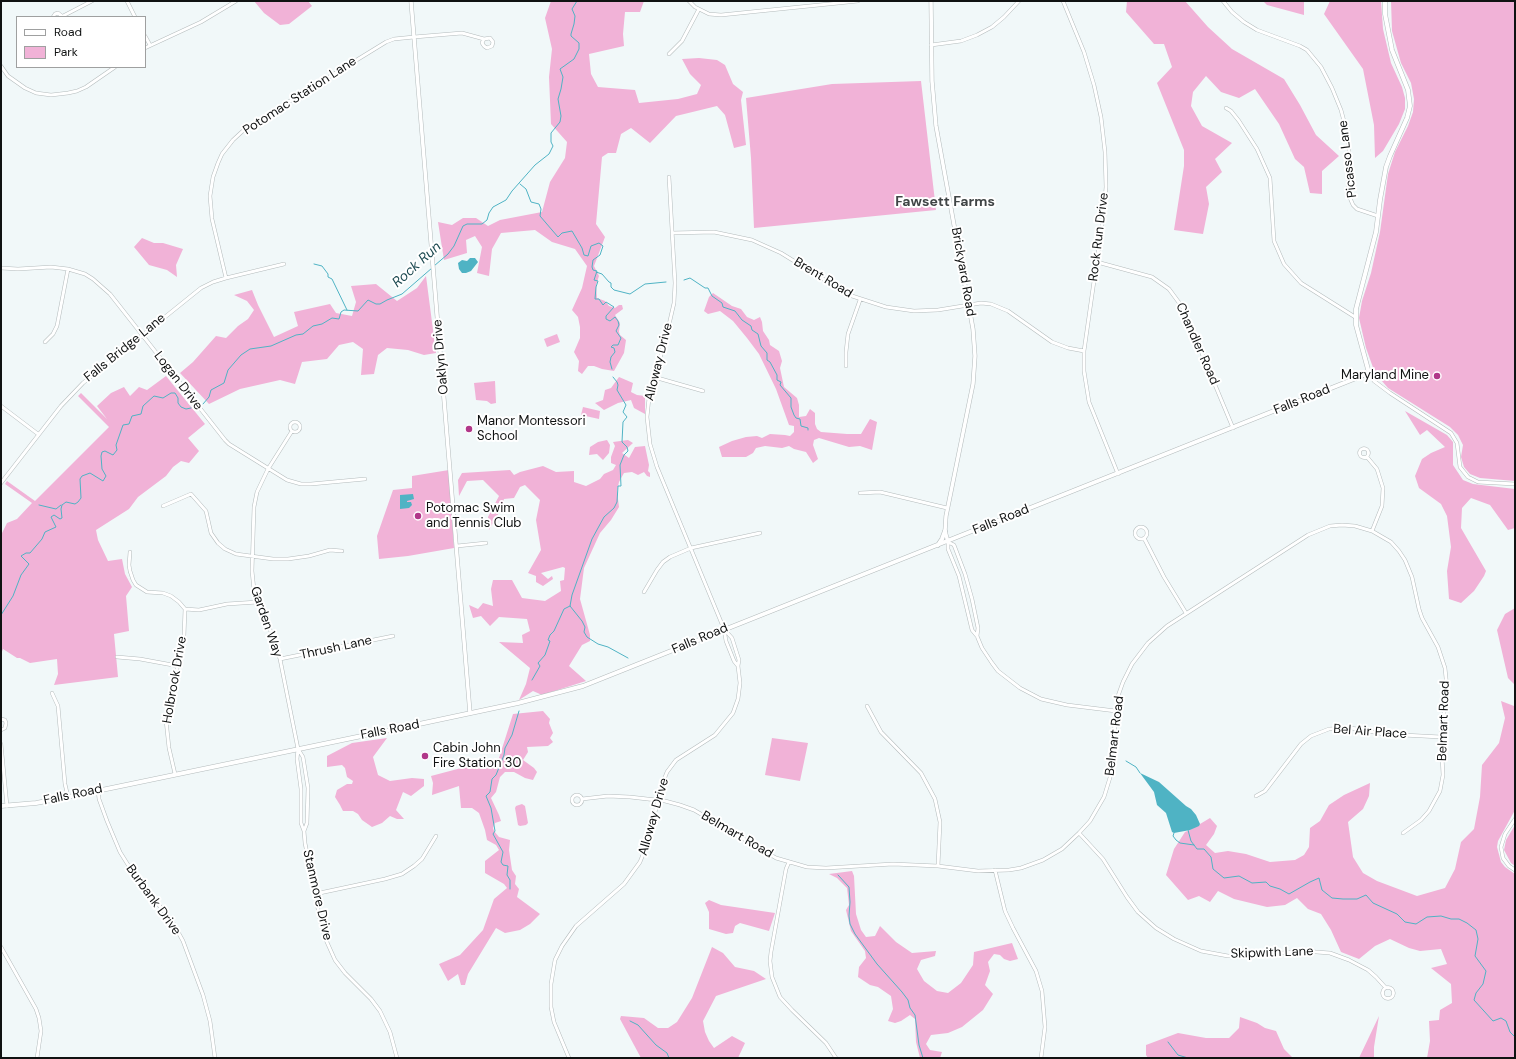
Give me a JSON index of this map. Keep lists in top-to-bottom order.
{
  "streets": {
    "main road": ["Falls Road"],
    "street": [
      "Potomac Station Lane",
      "Picasso Lane",
      "Rock Run Drive",
      "Brickyard Road",
      "Brent Road",
      "Chandler Road",
      "Falls Bridge Lane",
      "Oaklyn Drive",
      "Alloway Drive",
      "Logan Drive",
      "Garden Way",
      "Thrush Lane",
      "Holbrook Drive",
      "Belmart Road",
      "Bel Air Place",
      "Stanmore Drive",
      "Burbank Drive",
      "Skipwith Lane"
    ]
  },
  "crossings": [
    ["Potomac Station Lane", "Falls Bridge Lane"],
    ["Potomac Station Lane", "Oaklyn Drive"],
    ["Rock Run Drive", "Brent Road"],
    ["Rock Run Drive", "Chandler Road"],
    ["Rock Run Drive", "Falls Road"],
    ["Brickyard Road", "Brent Road"],
    ["Brickyard Road", "Falls Road"],
    ["Brickyard Road", "Belmart Road"],
    ["Brent Road", "Alloway Drive"],
    ["Chandler Road", "Falls Road"],
    ["Falls Bridge Lane", "Logan Drive"],
    ["Oaklyn Drive", "Falls Road"],
    ["Alloway Drive", "Falls Road"],
    ["Alloway Drive", "Belmart Road"],
    ["Logan Drive", "Garden Way"],
    ["Falls Road", "Garden Way"],
    ["Falls Road", "Holbrook Drive"],
    ["Falls Road", "Stanmore Drive"],
    ["Falls Road", "Burbank Drive"],
    ["Garden Way", "Thrush Lane"],
    ["Garden Way", "Stanmore Drive"],
    ["Belmart Road", "Bel Air Place"],
    ["Belmart Road", "Skipwith Lane"]
  ],
  "districts": ["Fawsett Farms"],
  "water": ["Rock Run"],
  "places": [
    "Maryland Mine",
    "Manor Montessori School",
    "Potomac Swim and Tennis Club",
    "Cabin John Fire Station 30"
  ],
  "legend": ["Road", "Park"]
}
